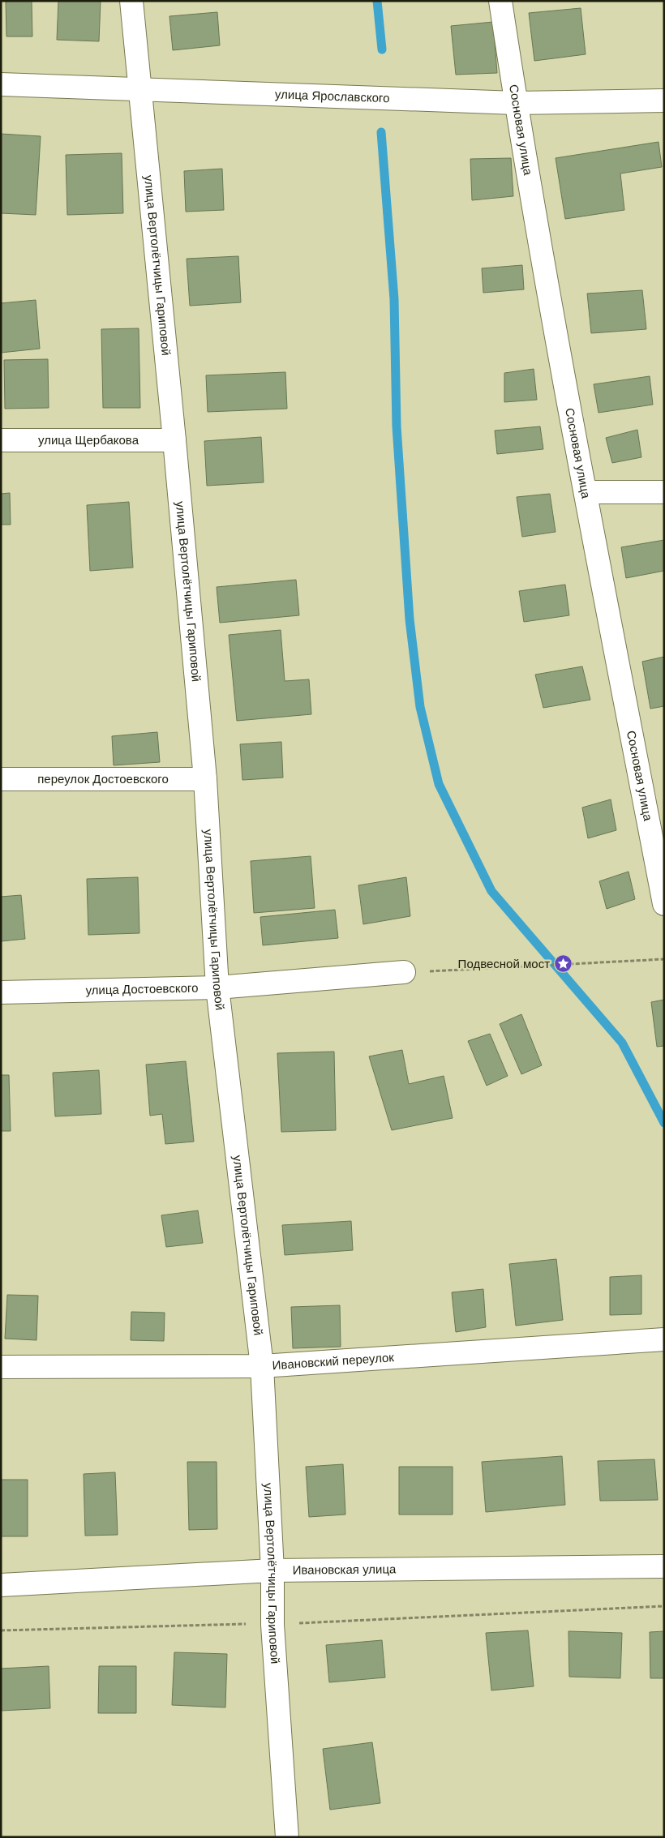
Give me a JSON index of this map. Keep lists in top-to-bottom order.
{
  "streets": {
    "street": [
      "улица Ярославского",
      "Сосновая улица",
      "улица Вертолётчицы Гариповой",
      "улица Щербакова",
      "переулок Достоевского",
      "улица Достоевского",
      "Ивановский переулок",
      "Ивановская улица"
    ]
  },
  "crossings": [
    ["улица Ярославского", "Сосновая улица"],
    ["улица Ярославского", "улица Вертолётчицы Гариповой"],
    ["улица Вертолётчицы Гариповой", "улица Щербакова"],
    ["улица Вертолётчицы Гариповой", "переулок Достоевского"],
    ["улица Вертолётчицы Гариповой", "улица Достоевского"],
    ["улица Вертолётчицы Гариповой", "Ивановский переулок"],
    ["улица Вертолётчицы Гариповой", "Ивановская улица"]
  ],
  "places": {
    "place": ["Подвесной мост"]
  }
}
